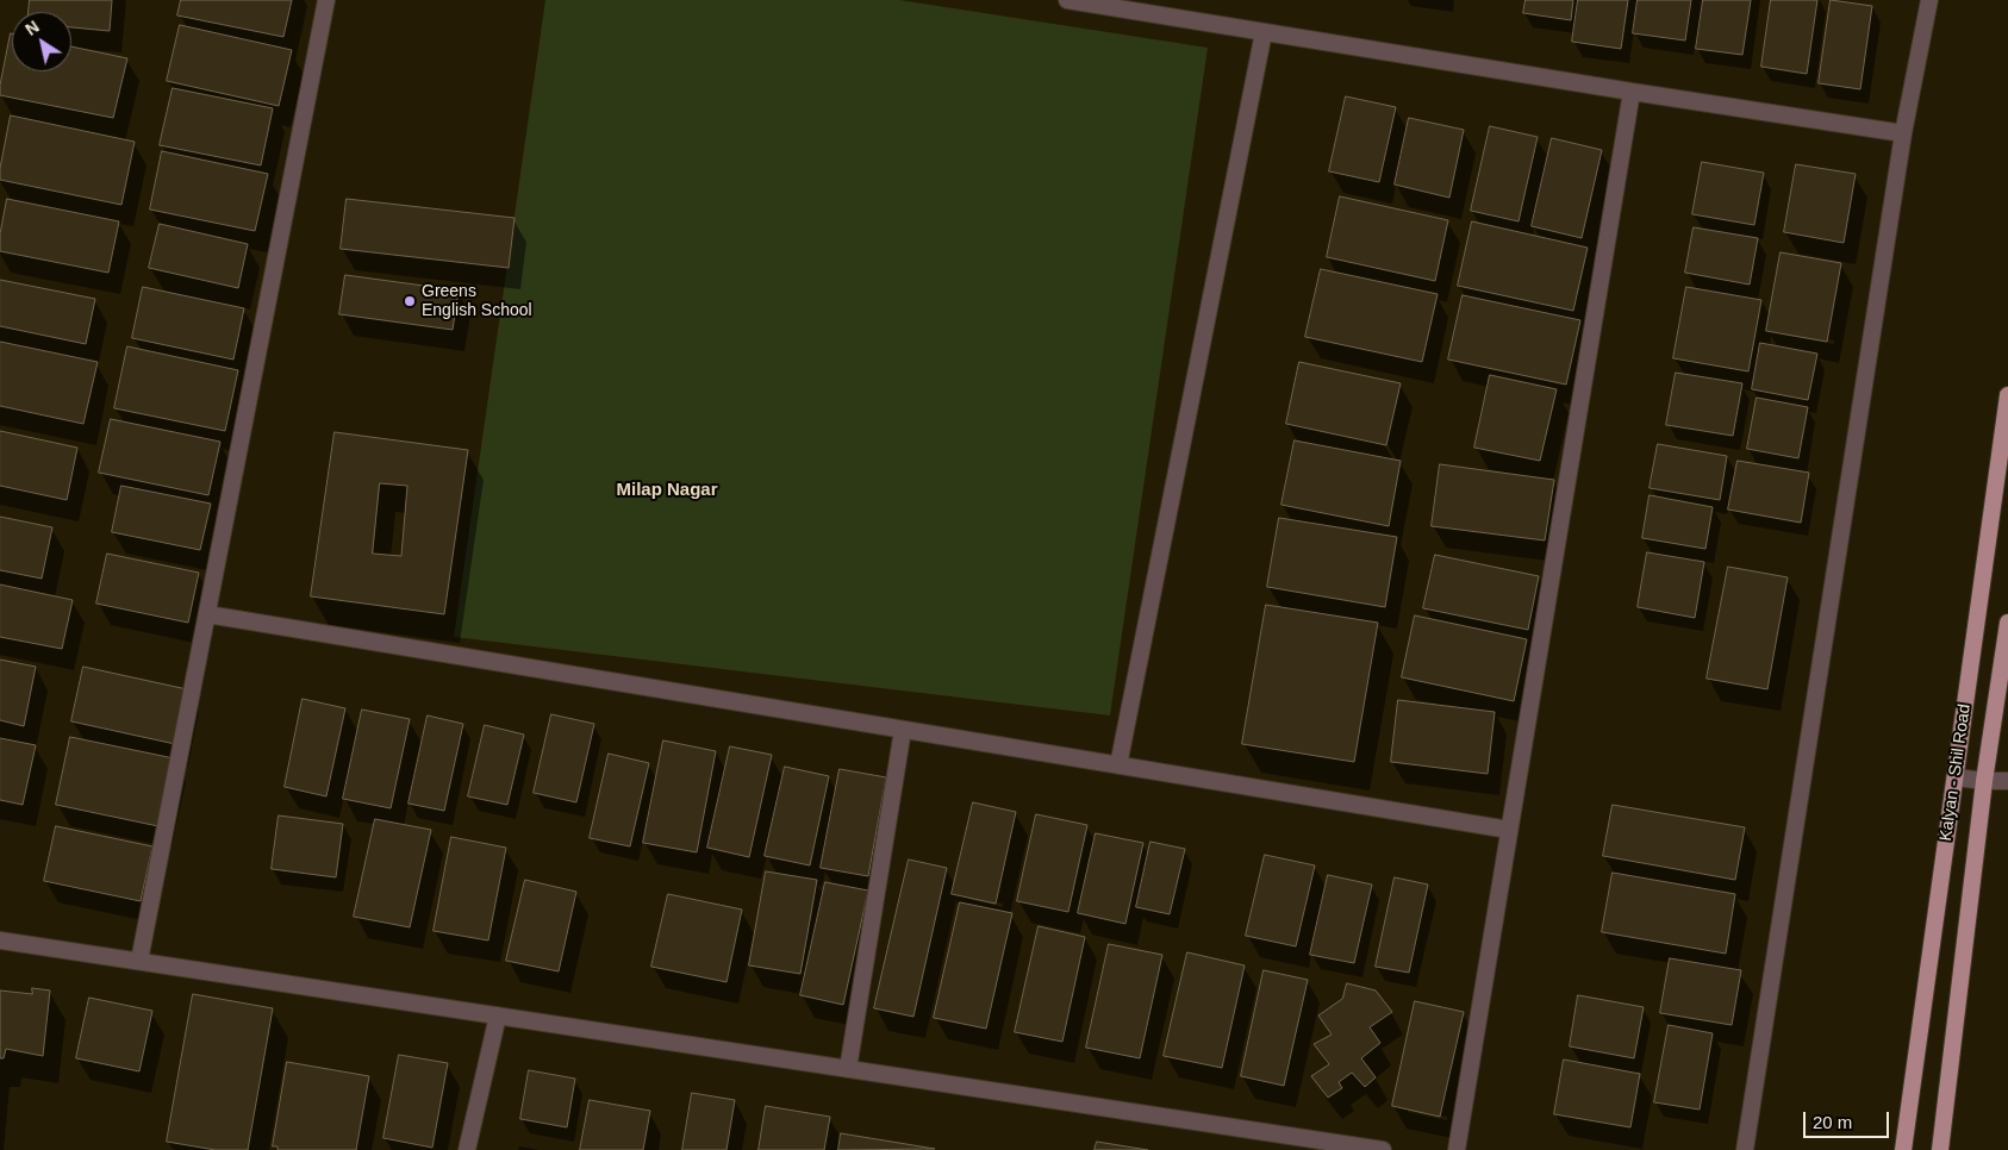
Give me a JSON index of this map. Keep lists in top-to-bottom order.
{
  "streets": {
    "main road": ["Kalyan - Shil Road"]
  },
  "districts": ["Milap Nagar"],
  "places": ["Greens English School"],
  "scale_bar": "20 m",
  "north": "top left"
}
